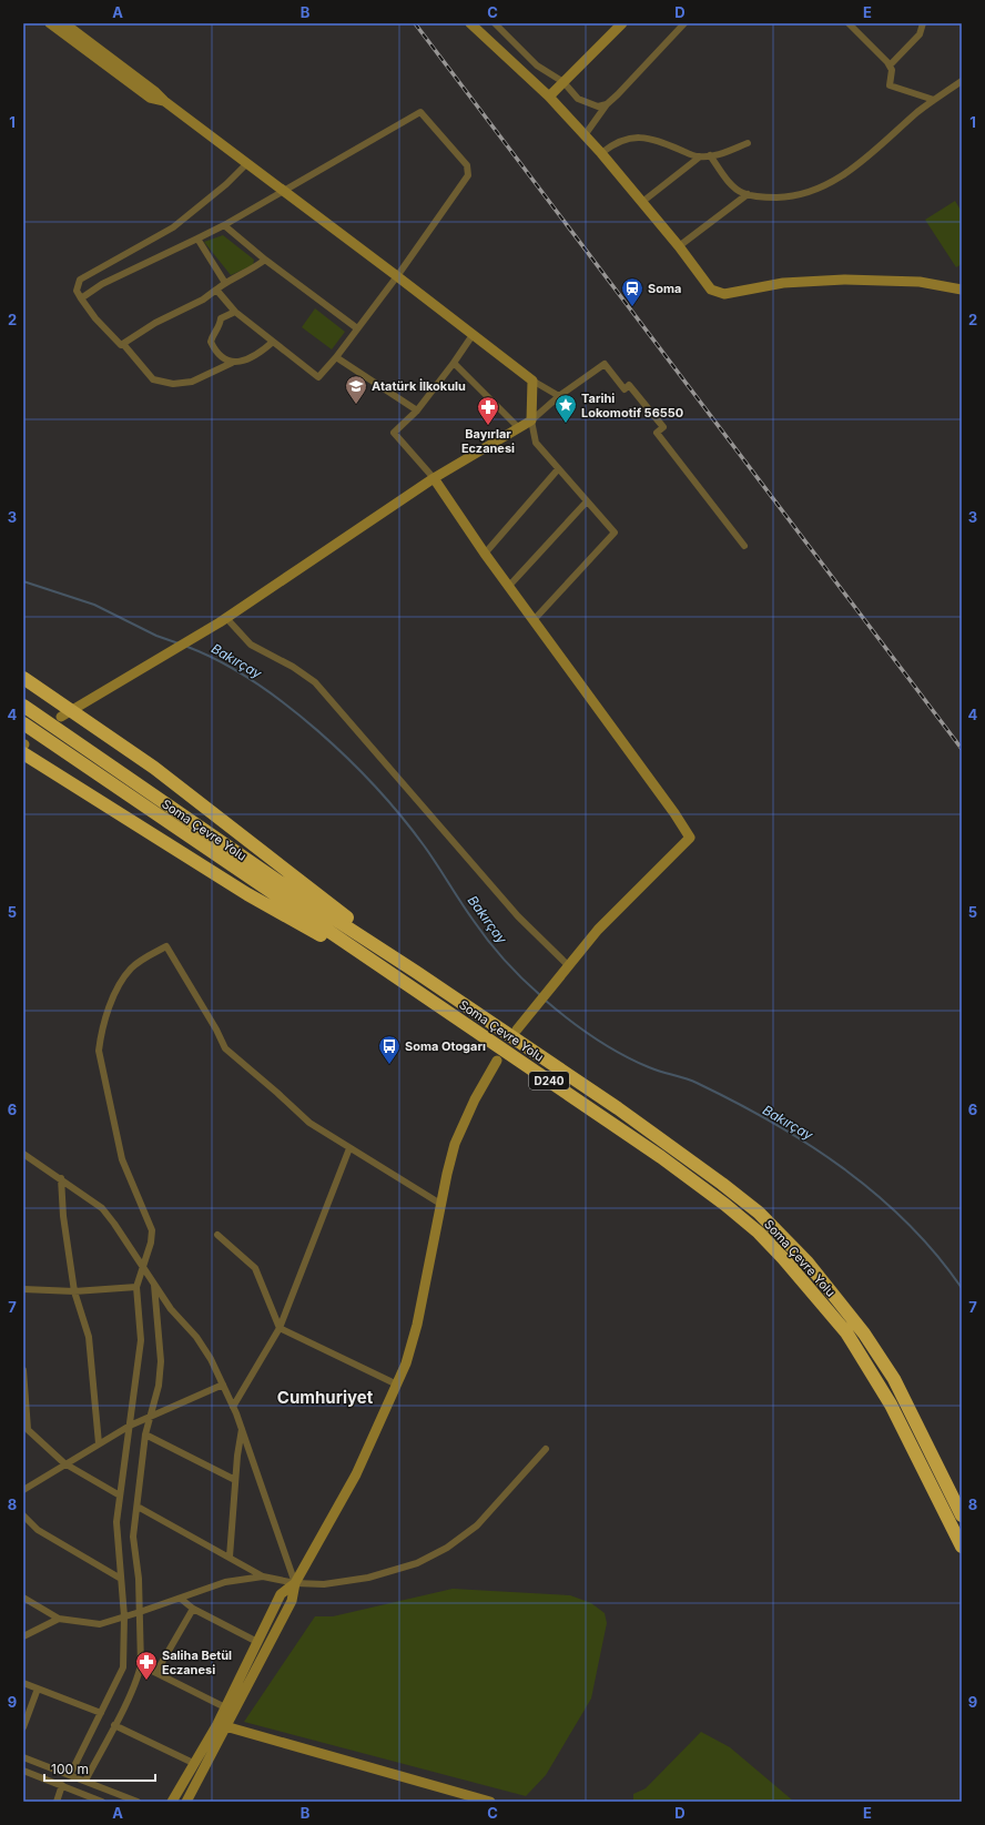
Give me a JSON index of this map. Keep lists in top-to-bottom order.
{
  "streets": {
    "highway": ["Soma Çevre Yolu", "D240"]
  },
  "districts": ["Cumhuriyet"],
  "water": ["Bakırçay"],
  "places": {
    "station": ["Soma"],
    "school or university": ["Atatürk İlkokulu"],
    "place": ["Tarihi Lokomotif 56550"],
    "pharmacy": ["Bayırlar Eczanesi", "Saliha Betül Eczanesi"],
    "bus stop": ["Soma Otogarı"]
  },
  "scale_bar": "100 m",
  "grid": {
    "columns": [
      "A",
      "B",
      "C",
      "D",
      "E"
    ],
    "rows": [
      "1",
      "2",
      "3",
      "4",
      "5",
      "6",
      "7",
      "8",
      "9"
    ]
  }
}
